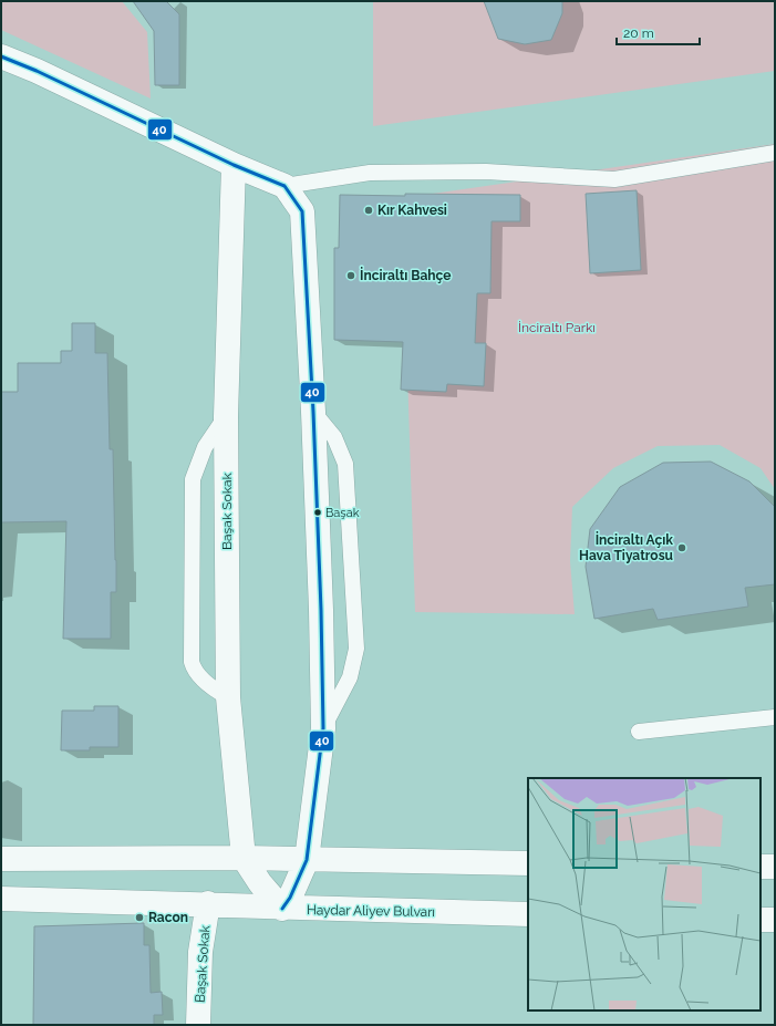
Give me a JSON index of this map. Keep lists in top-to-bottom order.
{
  "streets": {
    "street": ["Başak Sokak", "Haydar Aliyev Bulvarı"]
  },
  "crossings": [
    ["Başak Sokak", "Haydar Aliyev Bulvarı"]
  ],
  "parks": ["İnciraltı Parkı"],
  "places": [
    "Kır Kahvesi",
    "İnciraltı Bahçe",
    "Başak",
    "İnciraltı Açık Hava Tiyatrosu",
    "Racon"
  ],
  "lines": ["transit line 40"],
  "scale_bar": "20 m"
}
